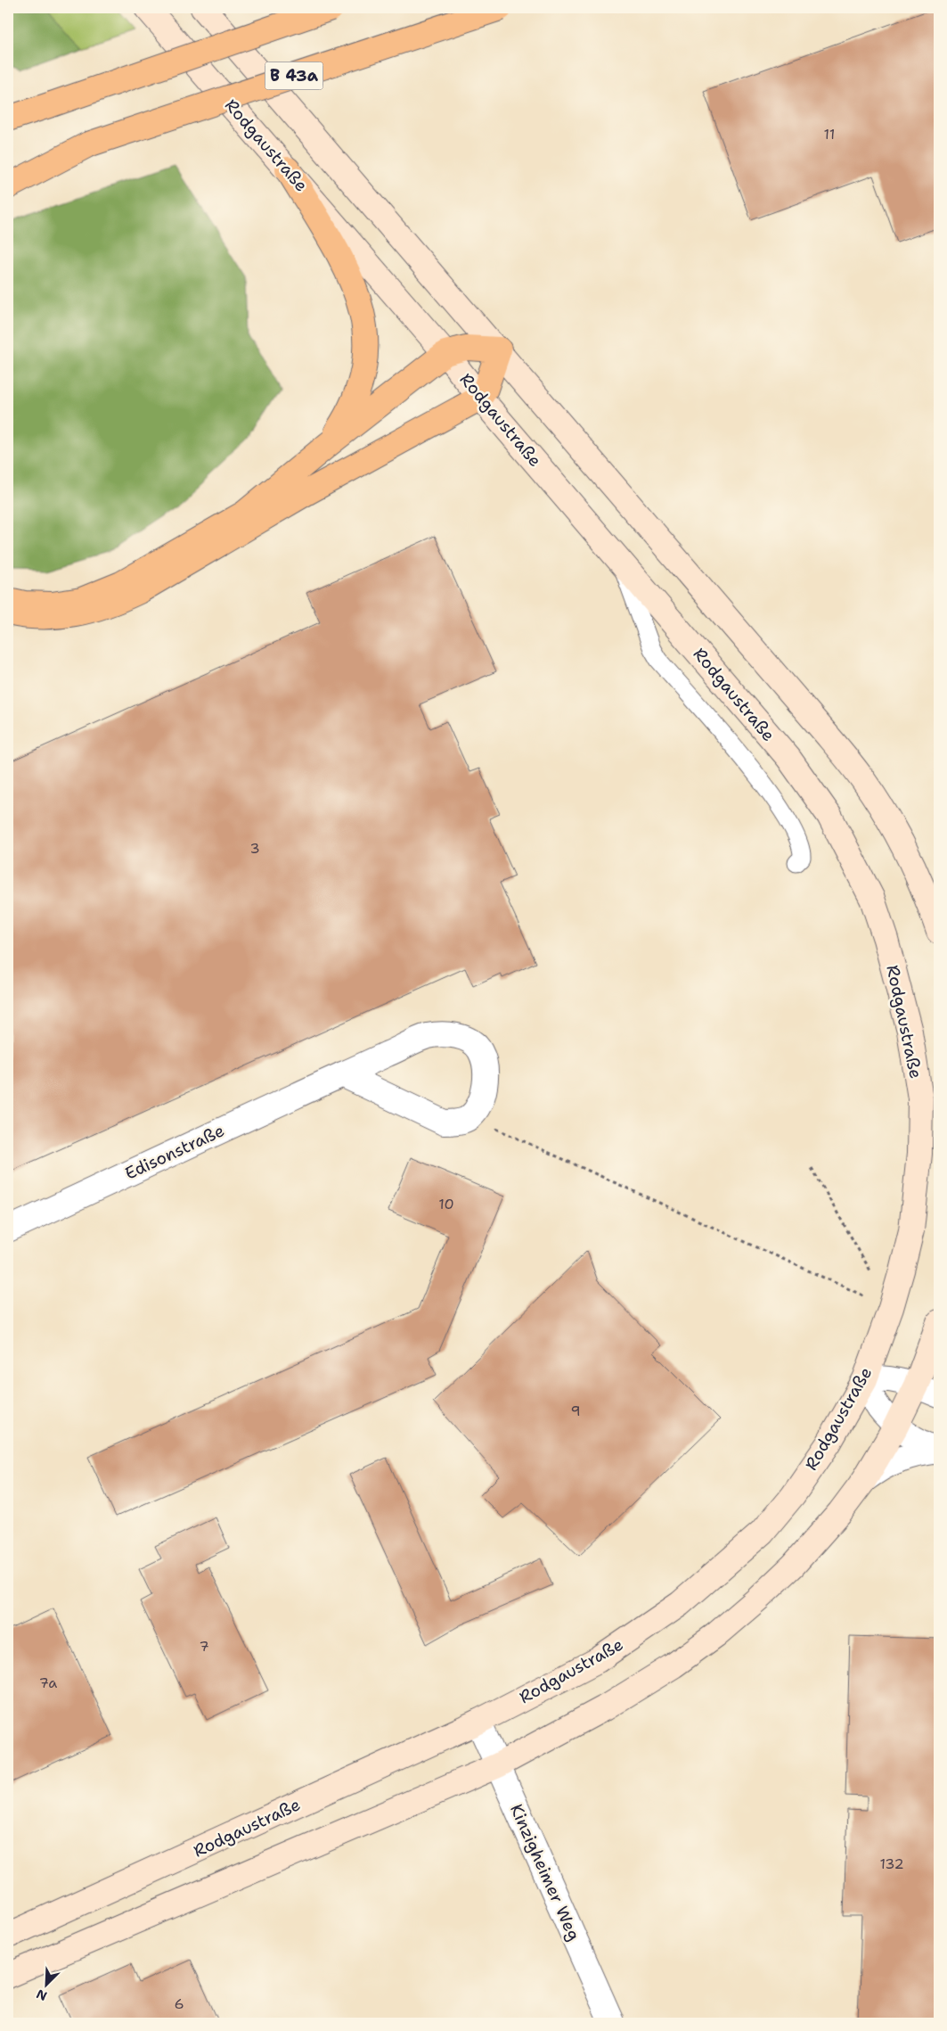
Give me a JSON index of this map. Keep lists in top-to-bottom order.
{
  "streets": {
    "highway": ["B 43a"],
    "main road": ["Rodgaustraße"],
    "street": ["Edisonstraße", "Kinzigheimer Weg"]
  },
  "crossings": [
    ["Rodgaustraße", "Kinzigheimer Weg"]
  ],
  "house_numbers": [
    "11",
    "3",
    "10",
    "9",
    "7",
    "7a",
    "132",
    "6"
  ],
  "north": "bottom left"
}
